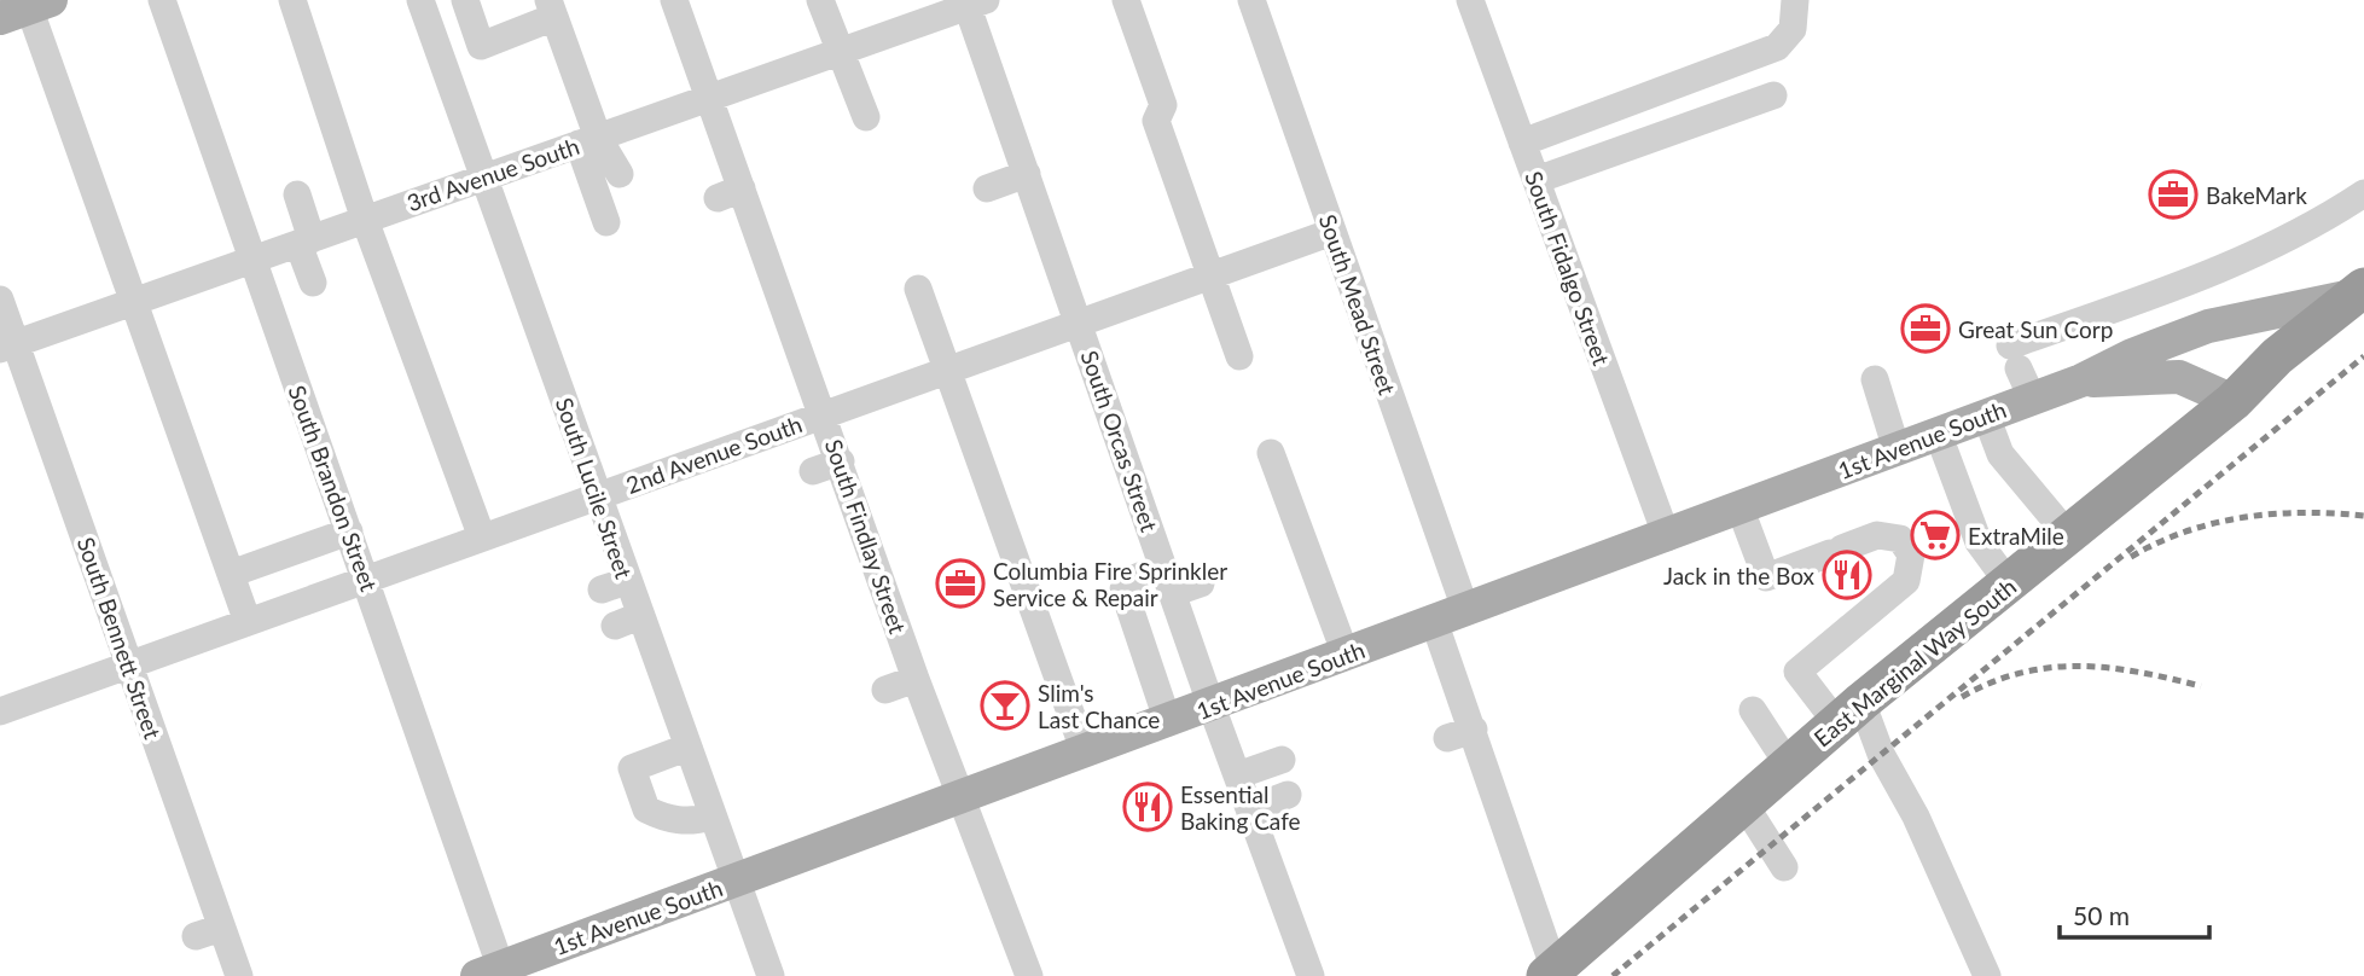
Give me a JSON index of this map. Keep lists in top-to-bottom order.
{
  "streets": {
    "highway": ["East Marginal Way South"],
    "main road": ["1st Avenue South"],
    "street": [
      "3rd Avenue South",
      "South Fidalgo Street",
      "South Mead Street",
      "South Orcas Street",
      "2nd Avenue South",
      "South Brandon Street",
      "South Lucile Street",
      "South Findlay Street",
      "South Bennett Street"
    ]
  },
  "crossings": [
    ["3rd Avenue South", "South Orcas Street"],
    ["3rd Avenue South", "South Brandon Street"],
    ["3rd Avenue South", "South Lucile Street"],
    ["3rd Avenue South", "South Findlay Street"],
    ["3rd Avenue South", "South Bennett Street"],
    ["South Fidalgo Street", "1st Avenue South"],
    ["South Mead Street", "1st Avenue South"],
    ["South Mead Street", "2nd Avenue South"],
    ["South Mead Street", "East Marginal Way South"],
    ["1st Avenue South", "South Orcas Street"],
    ["1st Avenue South", "South Brandon Street"],
    ["1st Avenue South", "South Lucile Street"],
    ["1st Avenue South", "South Findlay Street"],
    ["1st Avenue South", "East Marginal Way South"],
    ["South Orcas Street", "2nd Avenue South"],
    ["2nd Avenue South", "South Brandon Street"],
    ["2nd Avenue South", "South Lucile Street"],
    ["2nd Avenue South", "South Findlay Street"],
    ["2nd Avenue South", "South Bennett Street"]
  ],
  "places": {
    "office": ["BakeMark", "Great Sun Corp", "Columbia Fire Sprinkler Service & Repair"],
    "supermarket": ["ExtraMile"],
    "restaurant": ["Jack in the Box", "Essential Baking Cafe"],
    "bar": ["Slim's Last Chance"]
  },
  "scale_bar": "50 m"
}
